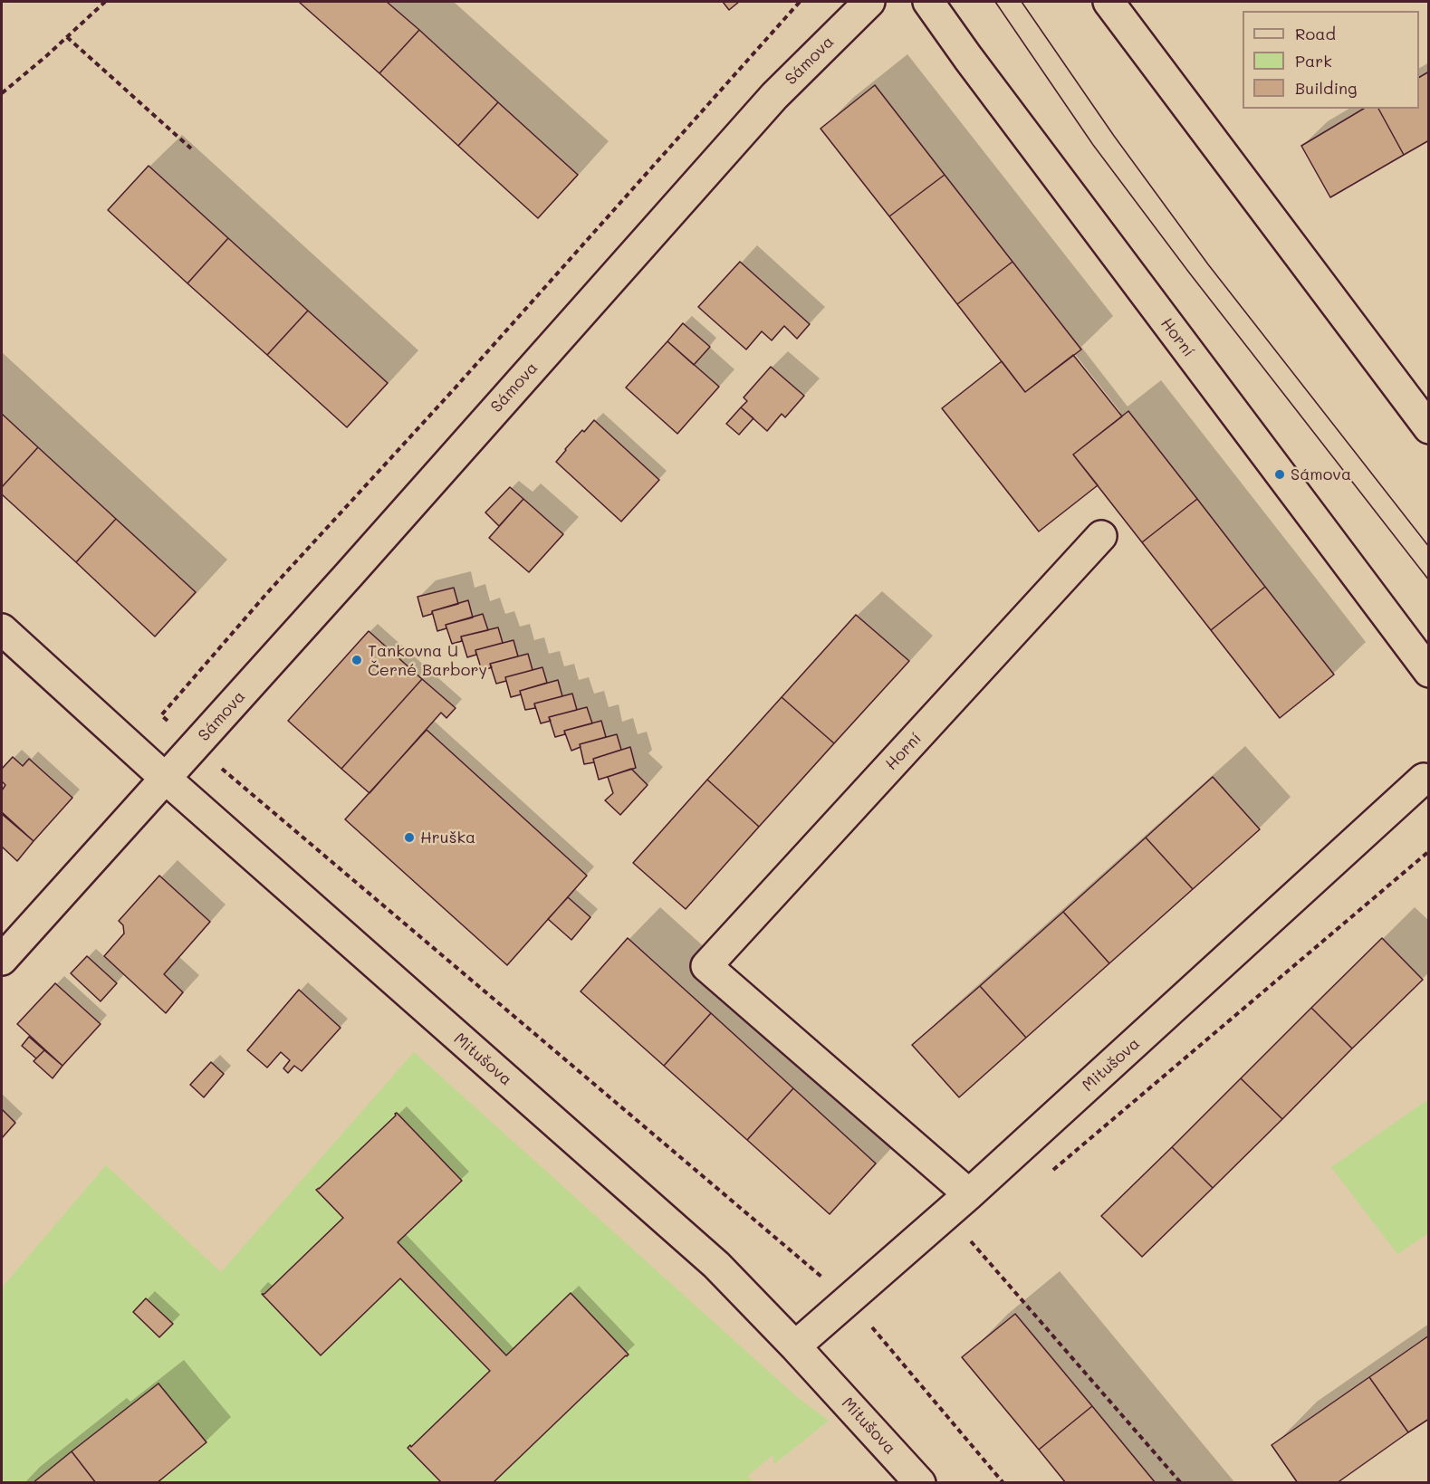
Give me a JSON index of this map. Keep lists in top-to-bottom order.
{
  "streets": {
    "street": ["Sámova", "Horní", "Mitušova"]
  },
  "crossings": [
    ["Sámova", "Mitušova"],
    ["Horní", "Mitušova"]
  ],
  "places": ["Sámova", "Tankovna U Černé Barbory", "Hruška"],
  "legend": ["Road", "Park", "Building"]
}
